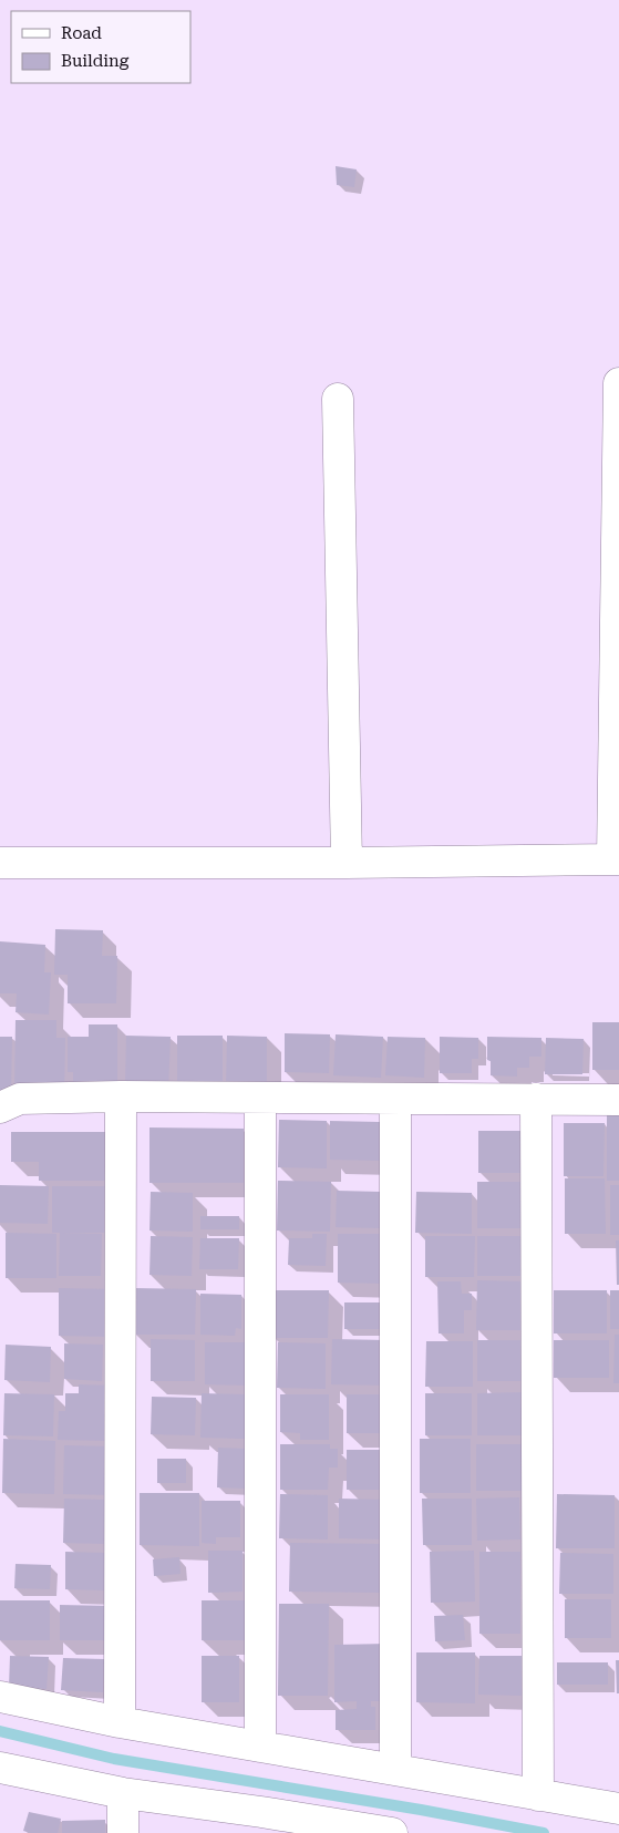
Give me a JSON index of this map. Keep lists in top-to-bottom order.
{
  "legend": ["Road", "Building"]
}
